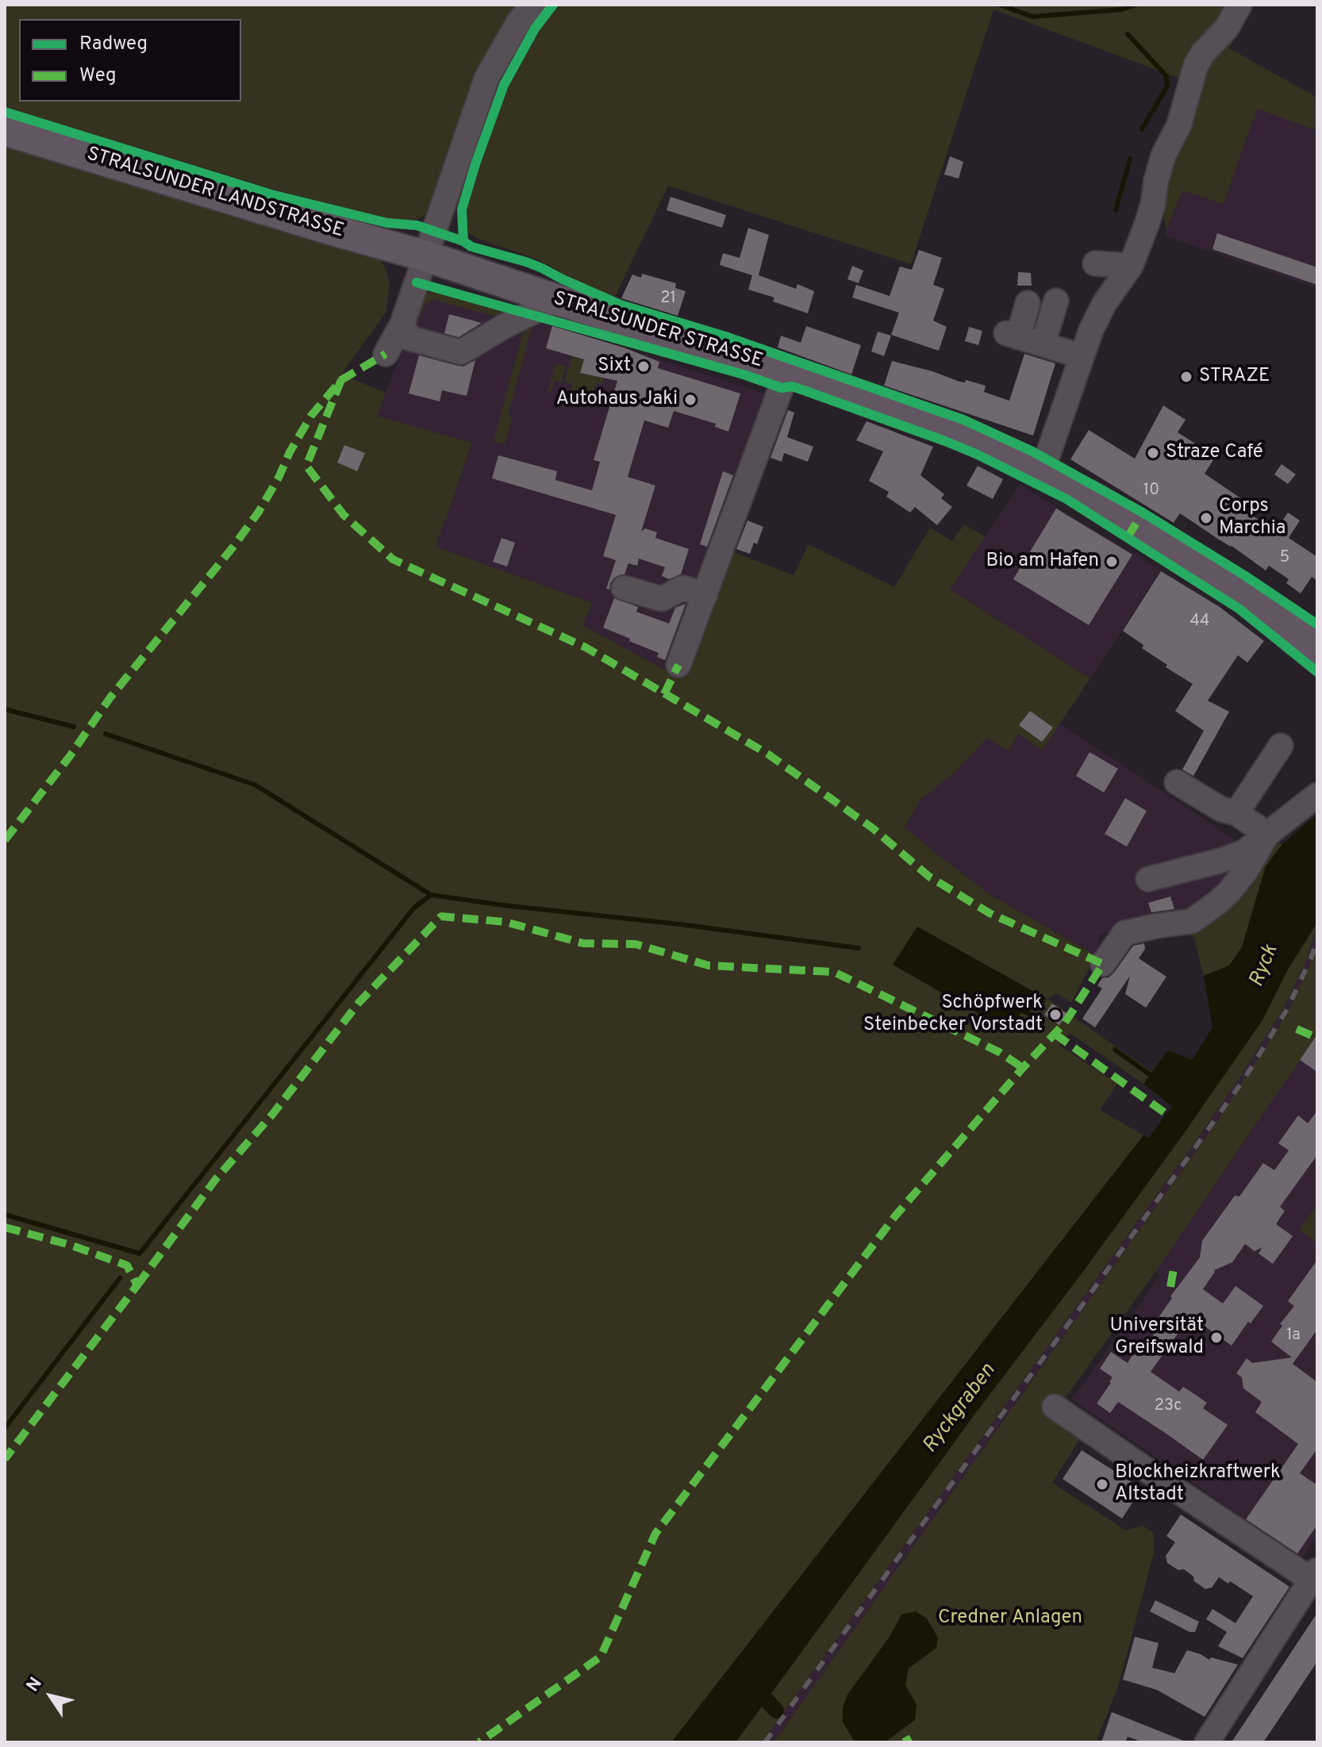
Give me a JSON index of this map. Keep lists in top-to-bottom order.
{
  "streets": {
    "main road": ["STRALSUNDER LANDSTRASSE", "STRALSUNDER STRASSE"]
  },
  "crossings": [
    ["STRALSUNDER LANDSTRASSE", "STRALSUNDER STRASSE"]
  ],
  "water": ["Ryck", "Ryckgraben"],
  "parks": ["Credner Anlagen"],
  "places": [
    "Sixt",
    "STRAZE",
    "Autohaus Jaki",
    "Straze Café",
    "Corps Marchia",
    "Bio am Hafen",
    "Schöpfwerk Steinbecker Vorstadt",
    "Universität Greifswald",
    "Blockheizkraftwerk Altstadt"
  ],
  "house_numbers": [
    "21",
    "10",
    "5",
    "44",
    "1a",
    "23c"
  ],
  "legend": ["Radweg", "Weg"],
  "north": "top left"
}
